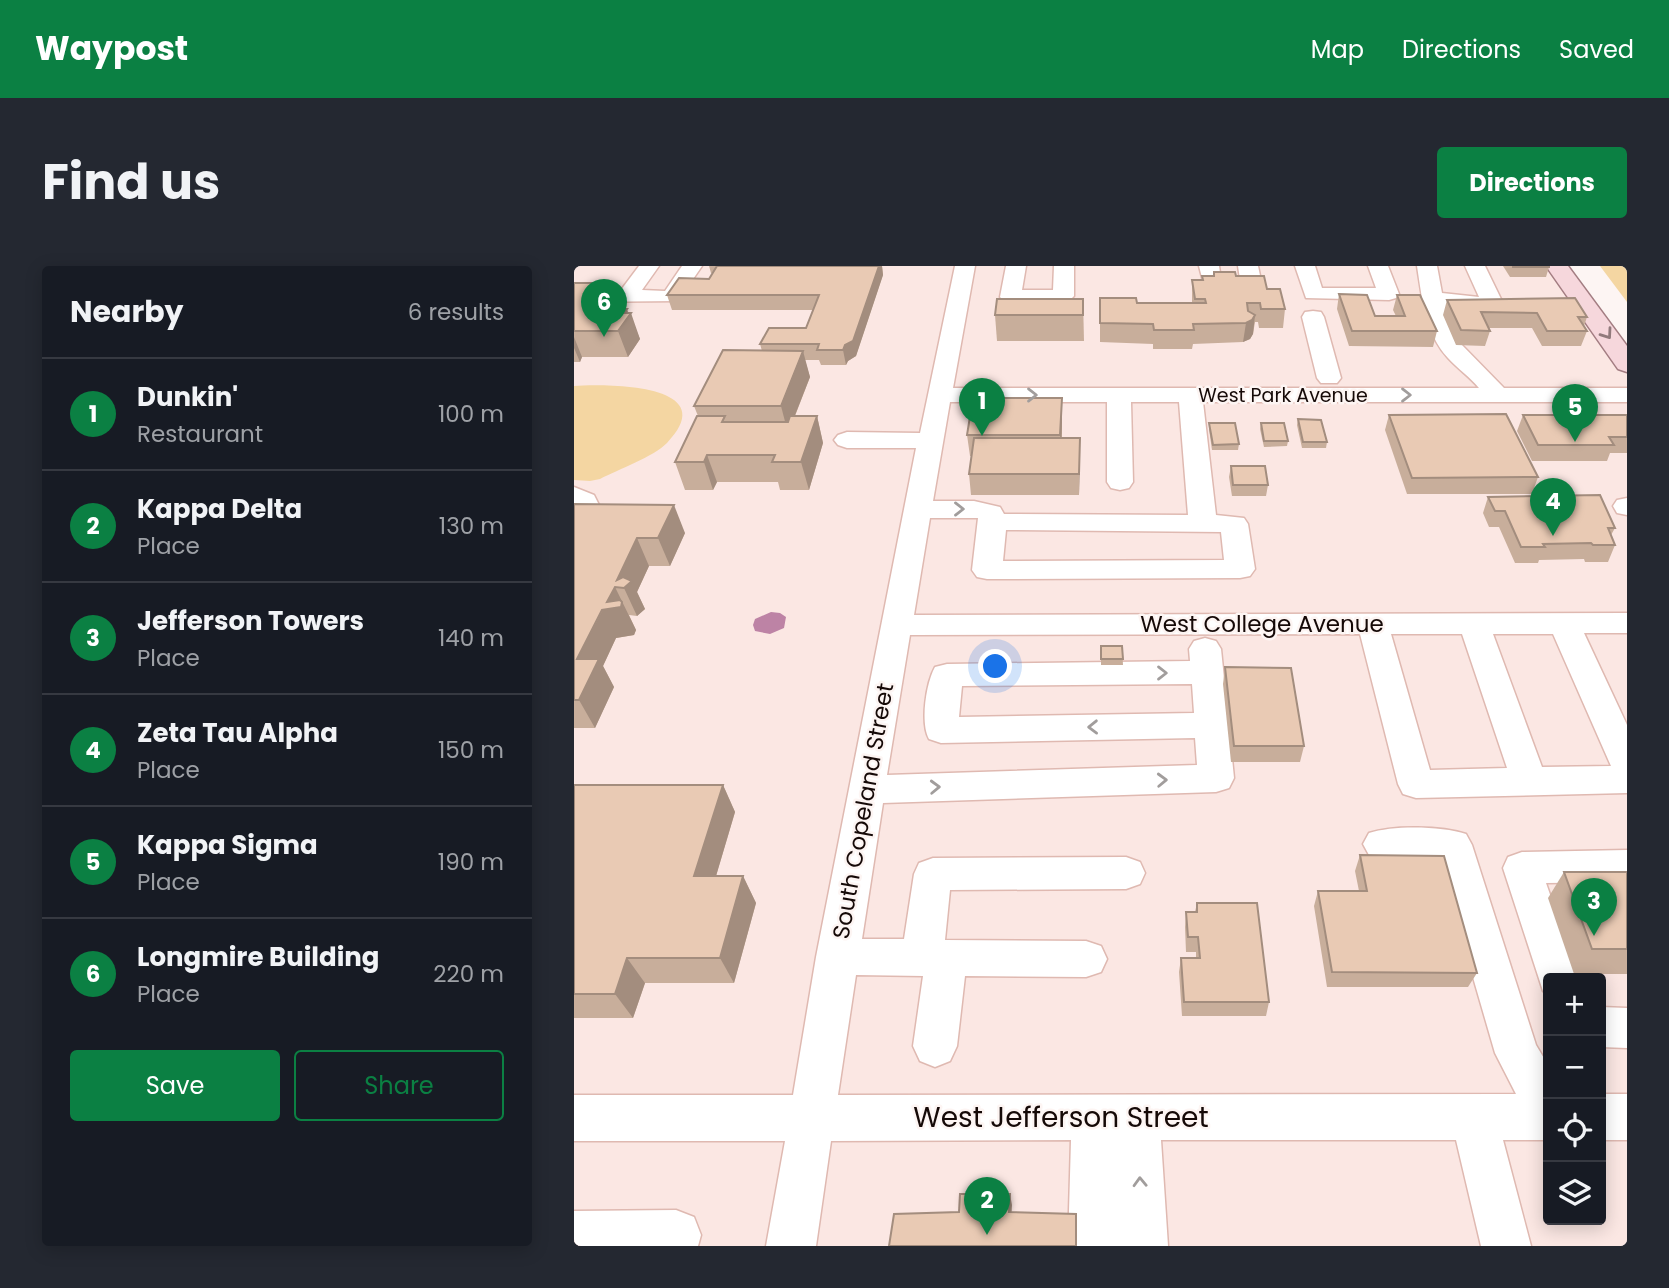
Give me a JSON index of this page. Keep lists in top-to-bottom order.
{
  "streets": {
    "street": [
      "West Park Avenue",
      "West College Avenue",
      "South Copeland Street",
      "West Jefferson Street"
    ]
  },
  "crossings": [
    ["West Park Avenue", "South Copeland Street"],
    ["West College Avenue", "South Copeland Street"],
    ["South Copeland Street", "West Jefferson Street"]
  ],
  "page": {
    "header": "Waypost",
    "nav": ["Map", "Directions", "Saved"],
    "title": "Find us",
    "buttons": [
      "Directions",
      ["Save", "Share"]
    ],
    "heading": ["Nearby", "6 results"],
    "pins": [
      "6",
      "1",
      "5",
      "4",
      "3",
      "2"
    ],
    "list": [
      {
        "mark": "1",
        "name": "Dunkin'",
        "note": "Restaurant",
        "value": "100 m"
      },
      {
        "mark": "2",
        "name": "Kappa Delta",
        "note": "Place",
        "value": "130 m"
      },
      {
        "mark": "3",
        "name": "Jefferson Towers",
        "note": "Place",
        "value": "140 m"
      },
      {
        "mark": "4",
        "name": "Zeta Tau Alpha",
        "note": "Place",
        "value": "150 m"
      },
      {
        "mark": "5",
        "name": "Kappa Sigma",
        "note": "Place",
        "value": "190 m"
      },
      {
        "mark": "6",
        "name": "Longmire Building",
        "note": "Place",
        "value": "220 m"
      }
    ],
    "map_buttons": ["+", "−"]
  }
}
